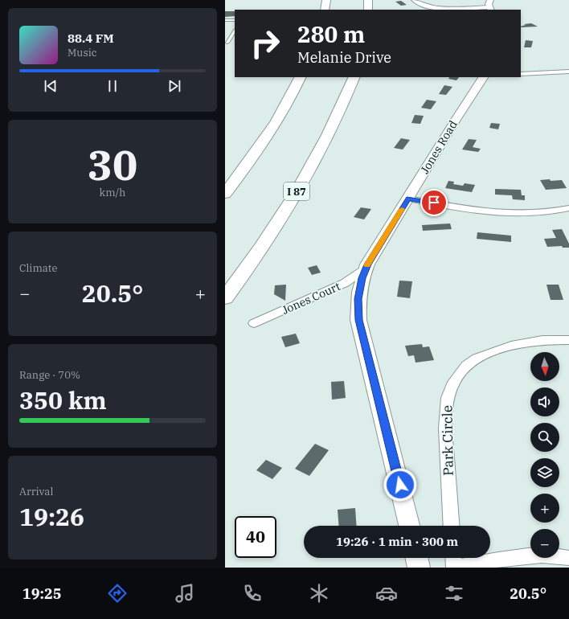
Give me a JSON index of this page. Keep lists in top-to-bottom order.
{
  "streets": {
    "highway": ["I 87"],
    "street": ["Jones Road", "Jones Court", "Park Circle"]
  },
  "crossings": [
    ["Jones Road", "Jones Court"]
  ],
  "north": "bottom",
  "page": {
    "turn": ["280 m", "Melanie Drive"],
    "song": ["88.4 FM", "Music"],
    "tile": [
      ["30", "km/h"],
      "Climate",
      ["Range · 70%", "350 km"],
      ["Arrival", "19:26"]
    ],
    "heat": ["−", "20.5°", "+"],
    "map_buttons": ["+", "−"],
    "limit": "40",
    "trip": "19:26 · 1 min · 300 m",
    "tabs": ["19:25", "20.5°"]
  }
}
